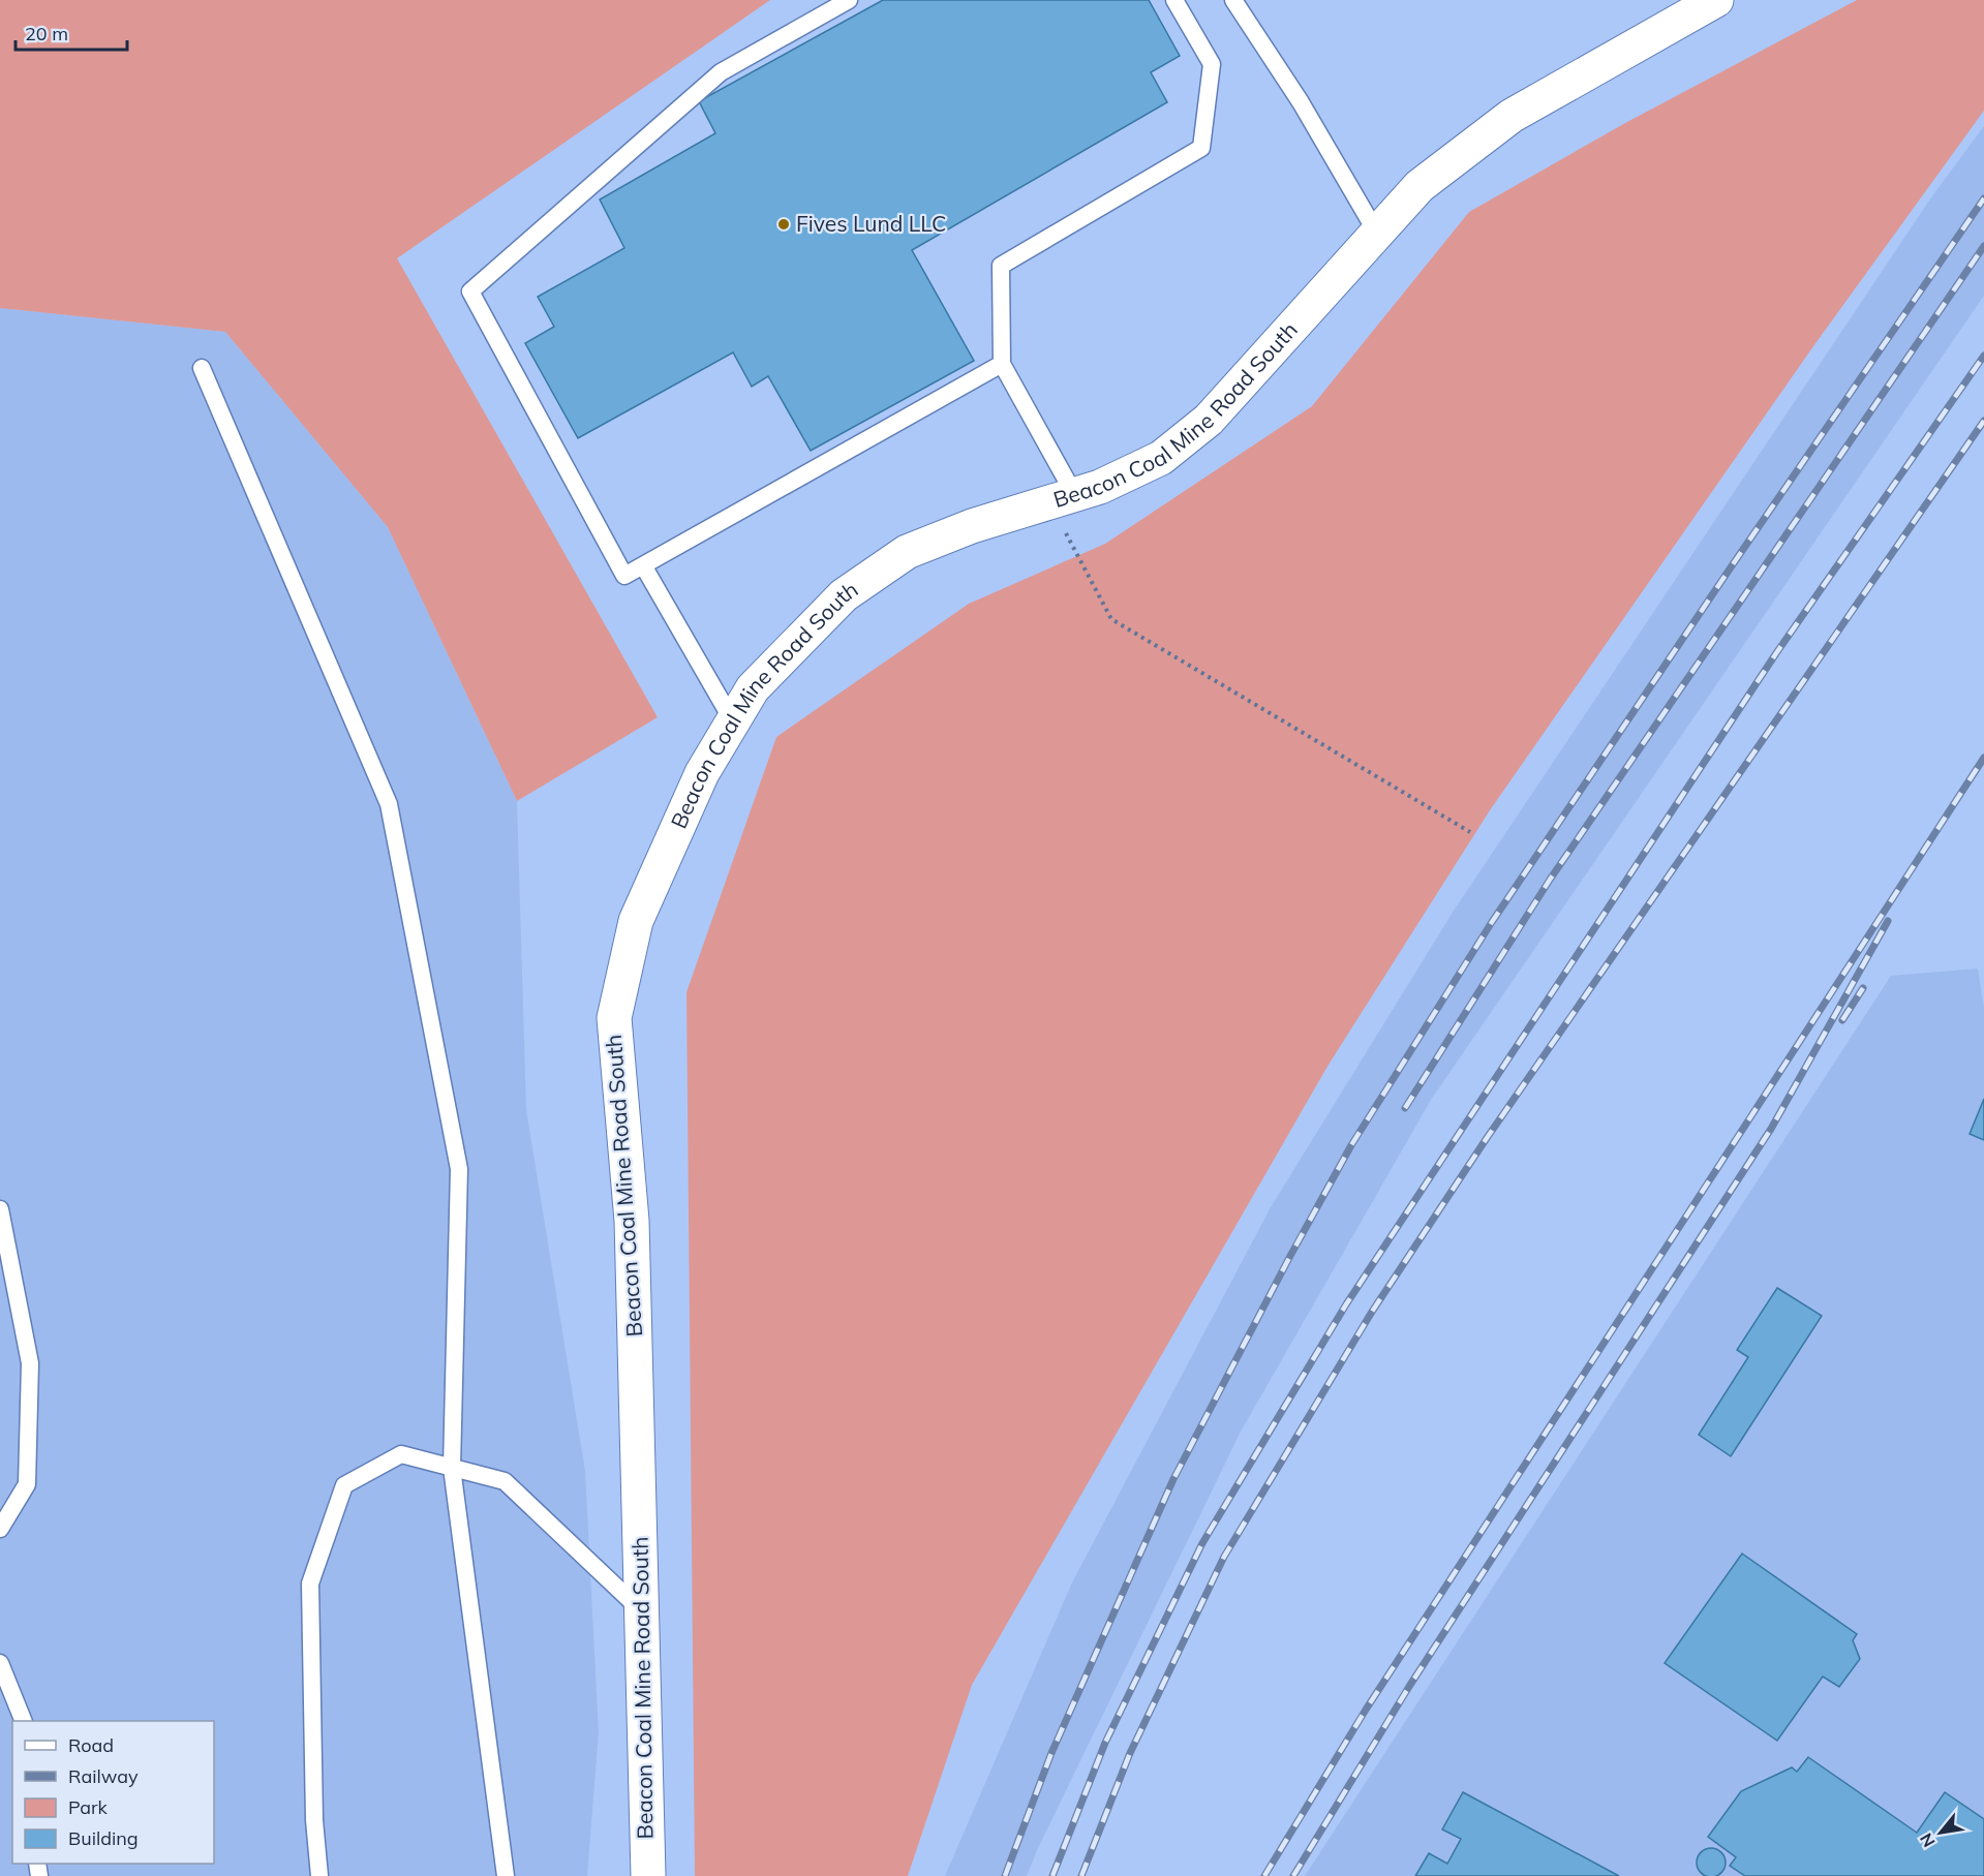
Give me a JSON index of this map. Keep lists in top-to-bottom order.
{
  "streets": {
    "street": ["Beacon Coal Mine Road South"]
  },
  "places": ["Fives Lund LLC"],
  "legend": [
    "Road",
    "Railway",
    "Park",
    "Building"
  ],
  "scale_bar": "20 m",
  "north": "bottom left"
}
